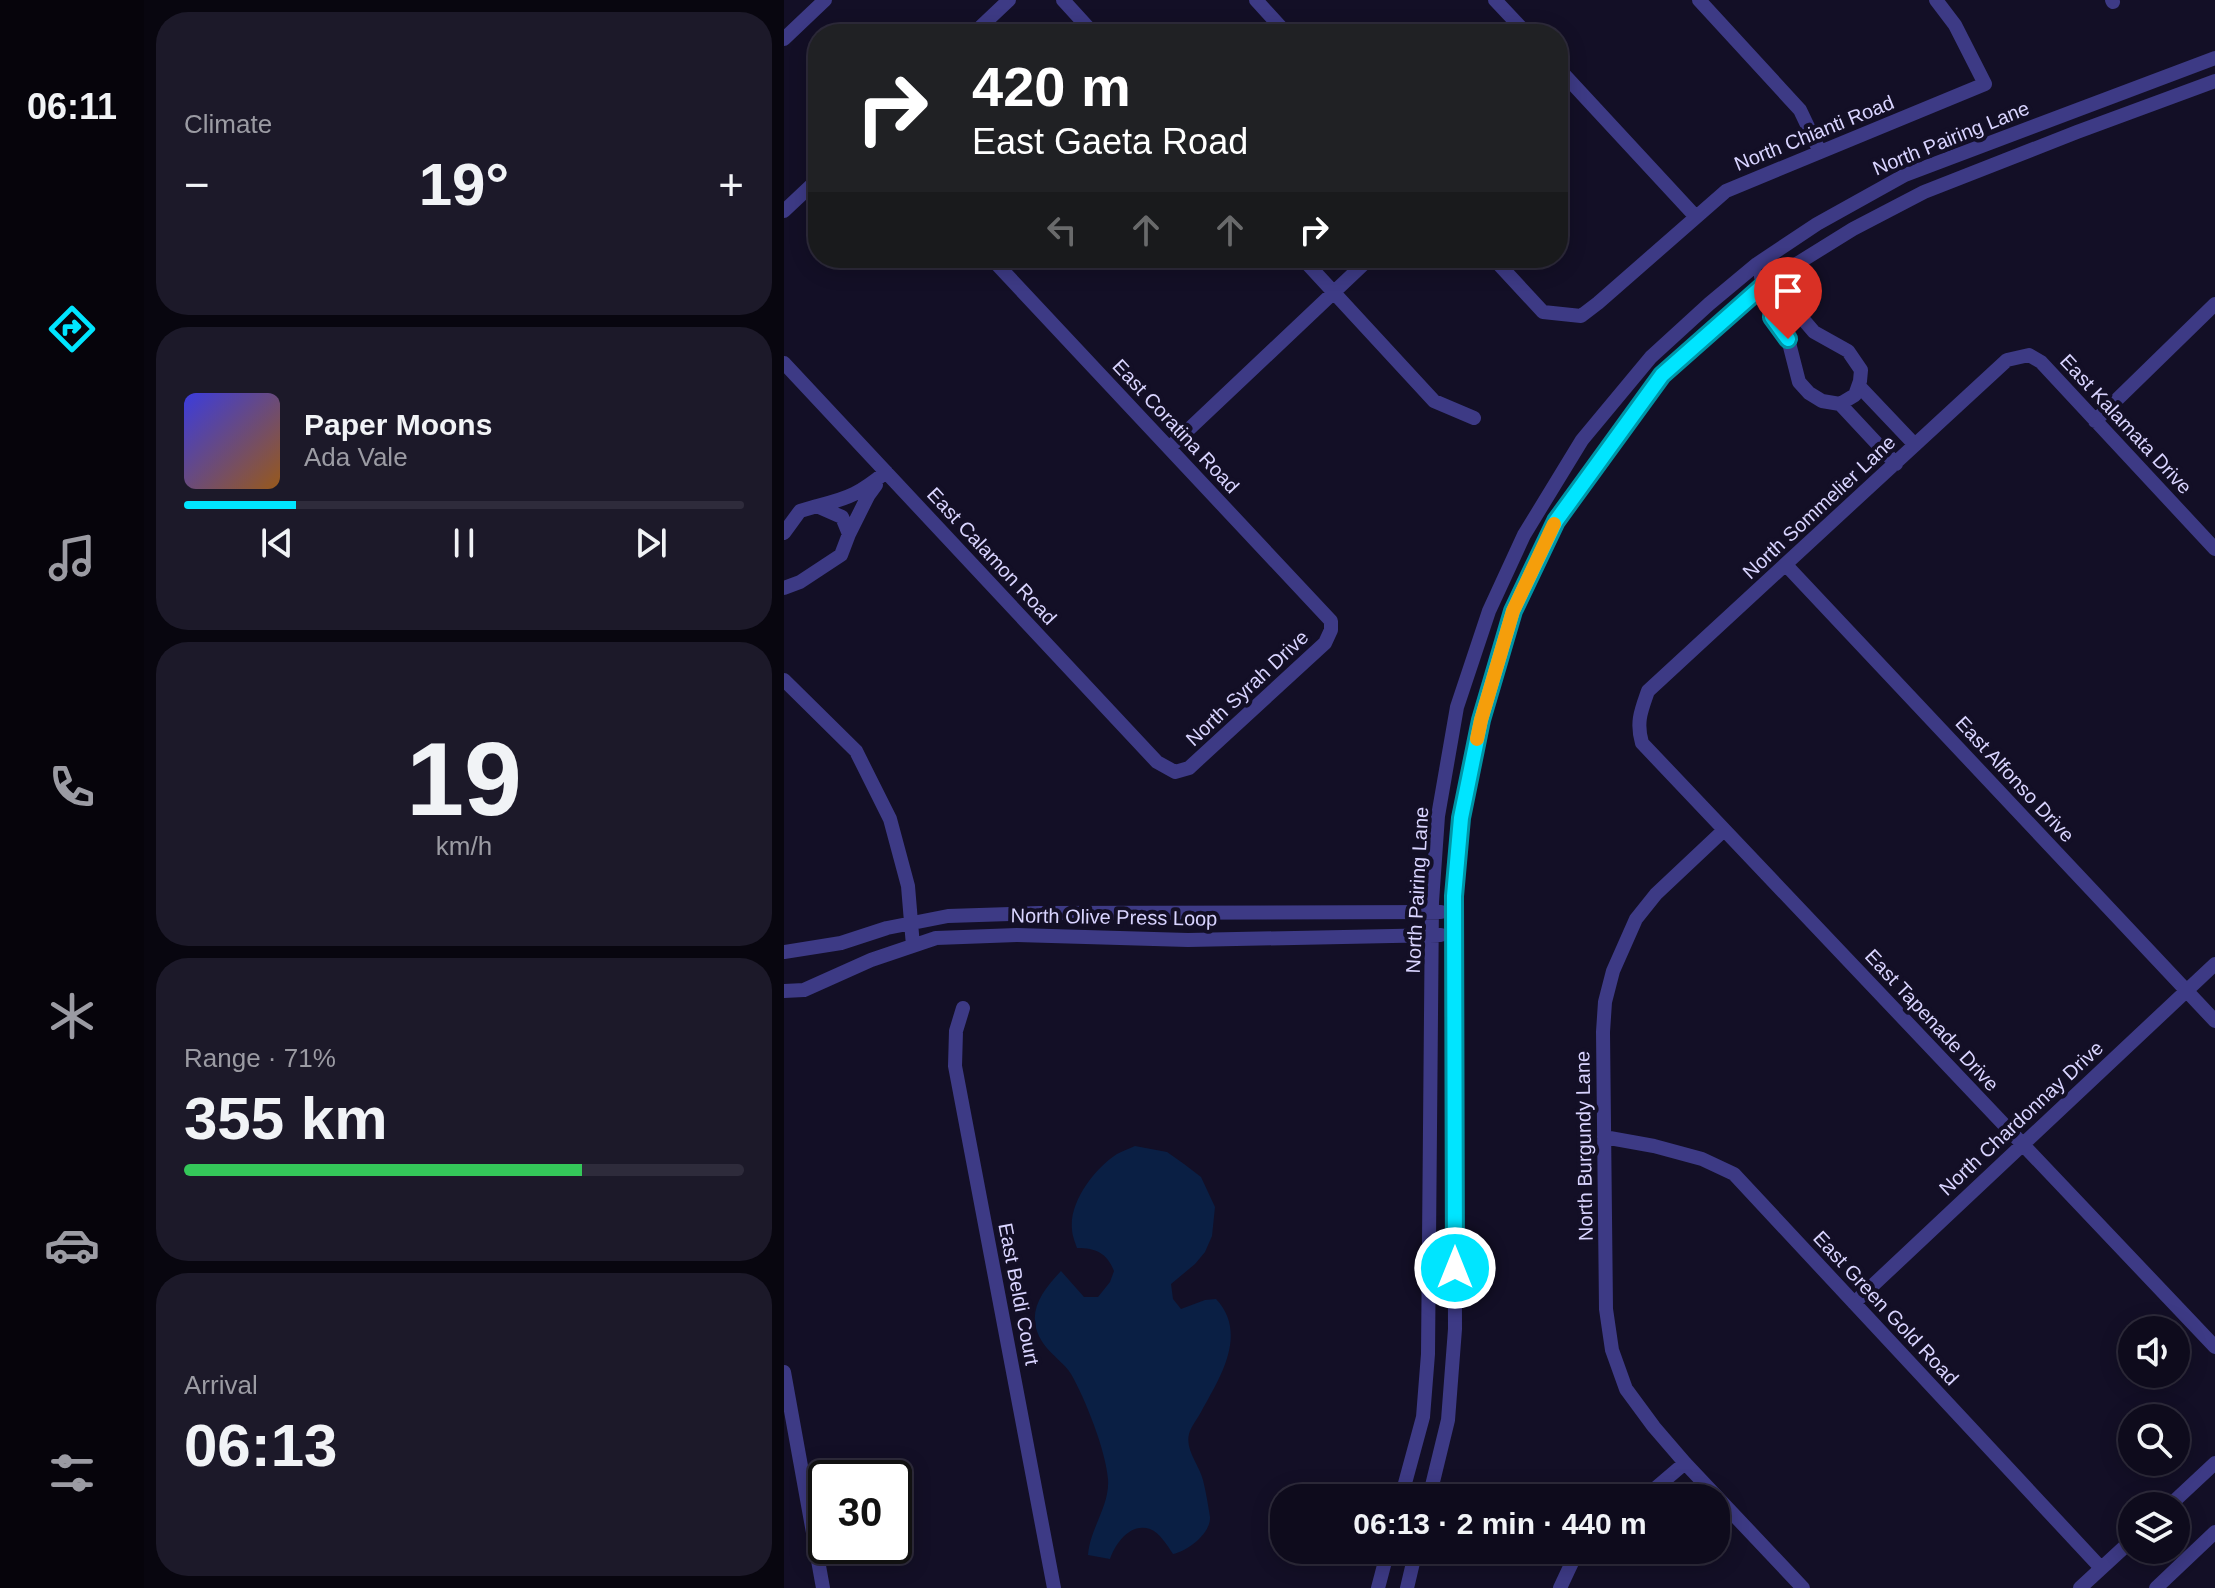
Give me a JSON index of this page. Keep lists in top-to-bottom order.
{
  "streets": {
    "street": [
      "North Chianti Road",
      "North Pairing Lane",
      "East Kalamata Drive",
      "East Coratina Road",
      "North Sommelier Lane",
      "East Calamon Road",
      "North Syrah Drive",
      "East Alfonso Drive",
      "North Olive Press Loop",
      "East Tapenade Drive",
      "North Chardonnay Drive",
      "North Burgundy Lane",
      "East Beldi Court",
      "East Green Gold Road"
    ]
  },
  "crossings": [
    ["North Pairing Lane", "North Olive Press Loop"],
    ["East Kalamata Drive", "North Sommelier Lane"],
    ["East Coratina Road", "North Syrah Drive"],
    ["North Sommelier Lane", "East Alfonso Drive"],
    ["North Sommelier Lane", "East Tapenade Drive"],
    ["East Calamon Road", "North Syrah Drive"],
    ["East Alfonso Drive", "North Chardonnay Drive"],
    ["East Tapenade Drive", "North Chardonnay Drive"],
    ["East Tapenade Drive", "North Burgundy Lane"],
    ["North Chardonnay Drive", "East Green Gold Road"],
    ["North Burgundy Lane", "East Green Gold Road"]
  ],
  "page": {
    "tabs": "06:11",
    "tile": [
      "Climate",
      ["19", "km/h"],
      ["Range · 71%", "355 km"],
      ["Arrival", "06:13"]
    ],
    "turn": ["420 m", "East Gaeta Road"],
    "heat": ["−", "19°", "+"],
    "song": ["Paper Moons", "Ada Vale"],
    "limit": "30",
    "trip": "06:13 · 2 min · 440 m"
  }
}
